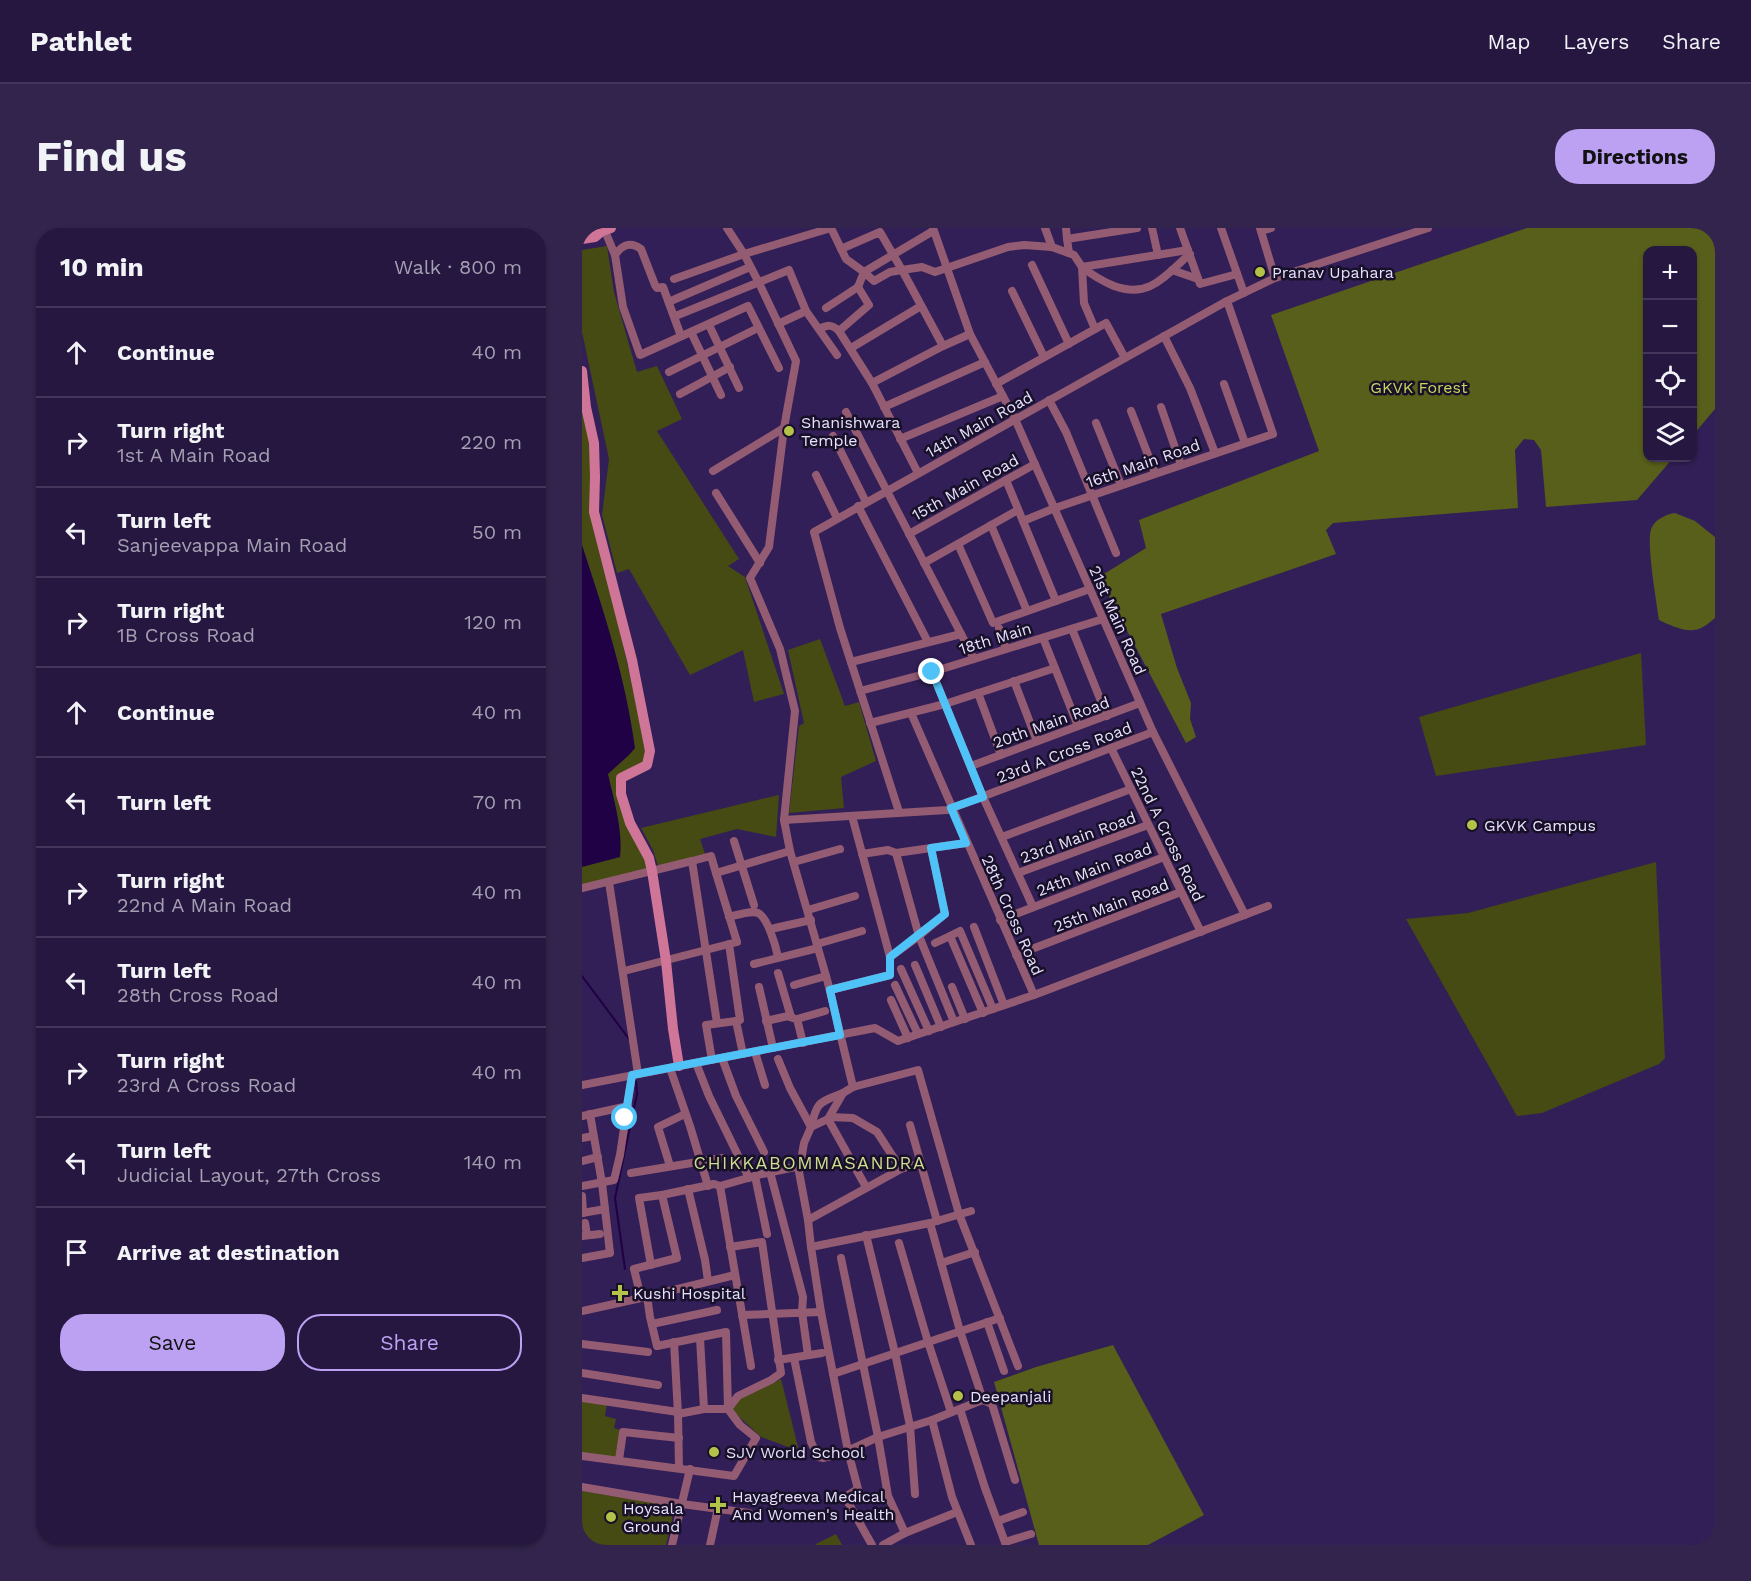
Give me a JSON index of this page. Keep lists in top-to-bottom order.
{
  "streets": {
    "street": [
      "14th Main Road",
      "16th Main Road",
      "15th Main Road",
      "21st Main Road",
      "18th Main",
      "20th Main Road",
      "23rd A Cross Road",
      "22nd A Cross Road",
      "23rd Main Road",
      "24th Main Road",
      "25th Main Road",
      "28th Cross Road"
    ]
  },
  "crossings": [
    ["14th Main Road", "16th Main Road"],
    ["14th Main Road", "21st Main Road"],
    ["14th Main Road", "18th Main"],
    ["14th Main Road", "23rd A Cross Road"],
    ["16th Main Road", "21st Main Road"],
    ["15th Main Road", "21st Main Road"],
    ["21st Main Road", "18th Main"],
    ["21st Main Road", "20th Main Road"],
    ["21st Main Road", "23rd A Cross Road"],
    ["23rd A Cross Road", "22nd A Cross Road"],
    ["23rd A Cross Road", "28th Cross Road"],
    ["22nd A Cross Road", "23rd Main Road"],
    ["22nd A Cross Road", "24th Main Road"],
    ["22nd A Cross Road", "25th Main Road"],
    ["24th Main Road", "28th Cross Road"],
    ["25th Main Road", "28th Cross Road"]
  ],
  "districts": ["CHIKKABOMMASANDRA"],
  "parks": ["GKVK Forest"],
  "places": {
    "other": [
      "Pranav Upahara",
      "Shanishwara Temple",
      "GKVK Campus",
      "Deepanjali",
      "SJV World School",
      "Hoysala Ground"
    ],
    "health": ["Kushi Hospital", "Hayagreeva Medical And Women's Health"]
  },
  "page": {
    "header": "Pathlet",
    "nav": ["Map", "Layers", "Share"],
    "buttons": [
      "Directions",
      ["Save", "Share"]
    ],
    "title": "Find us",
    "heading": ["10 min", "Walk · 800 m"],
    "map_buttons": ["+", "−"],
    "list": [
      ["Continue", "40 m"],
      ["Turn right", "1st A Main Road", "220 m"],
      ["Turn left", "Sanjeevappa Main Road", "50 m"],
      ["Turn right", "1B Cross Road", "120 m"],
      ["Continue", "40 m"],
      ["Turn left", "70 m"],
      ["Turn right", "22nd A Main Road", "40 m"],
      ["Turn left", "28th Cross Road", "40 m"],
      ["Turn right", "23rd A Cross Road", "40 m"],
      ["Turn left", "Judicial Layout, 27th Cross", "140 m"],
      "Arrive at destination"
    ]
  }
}
